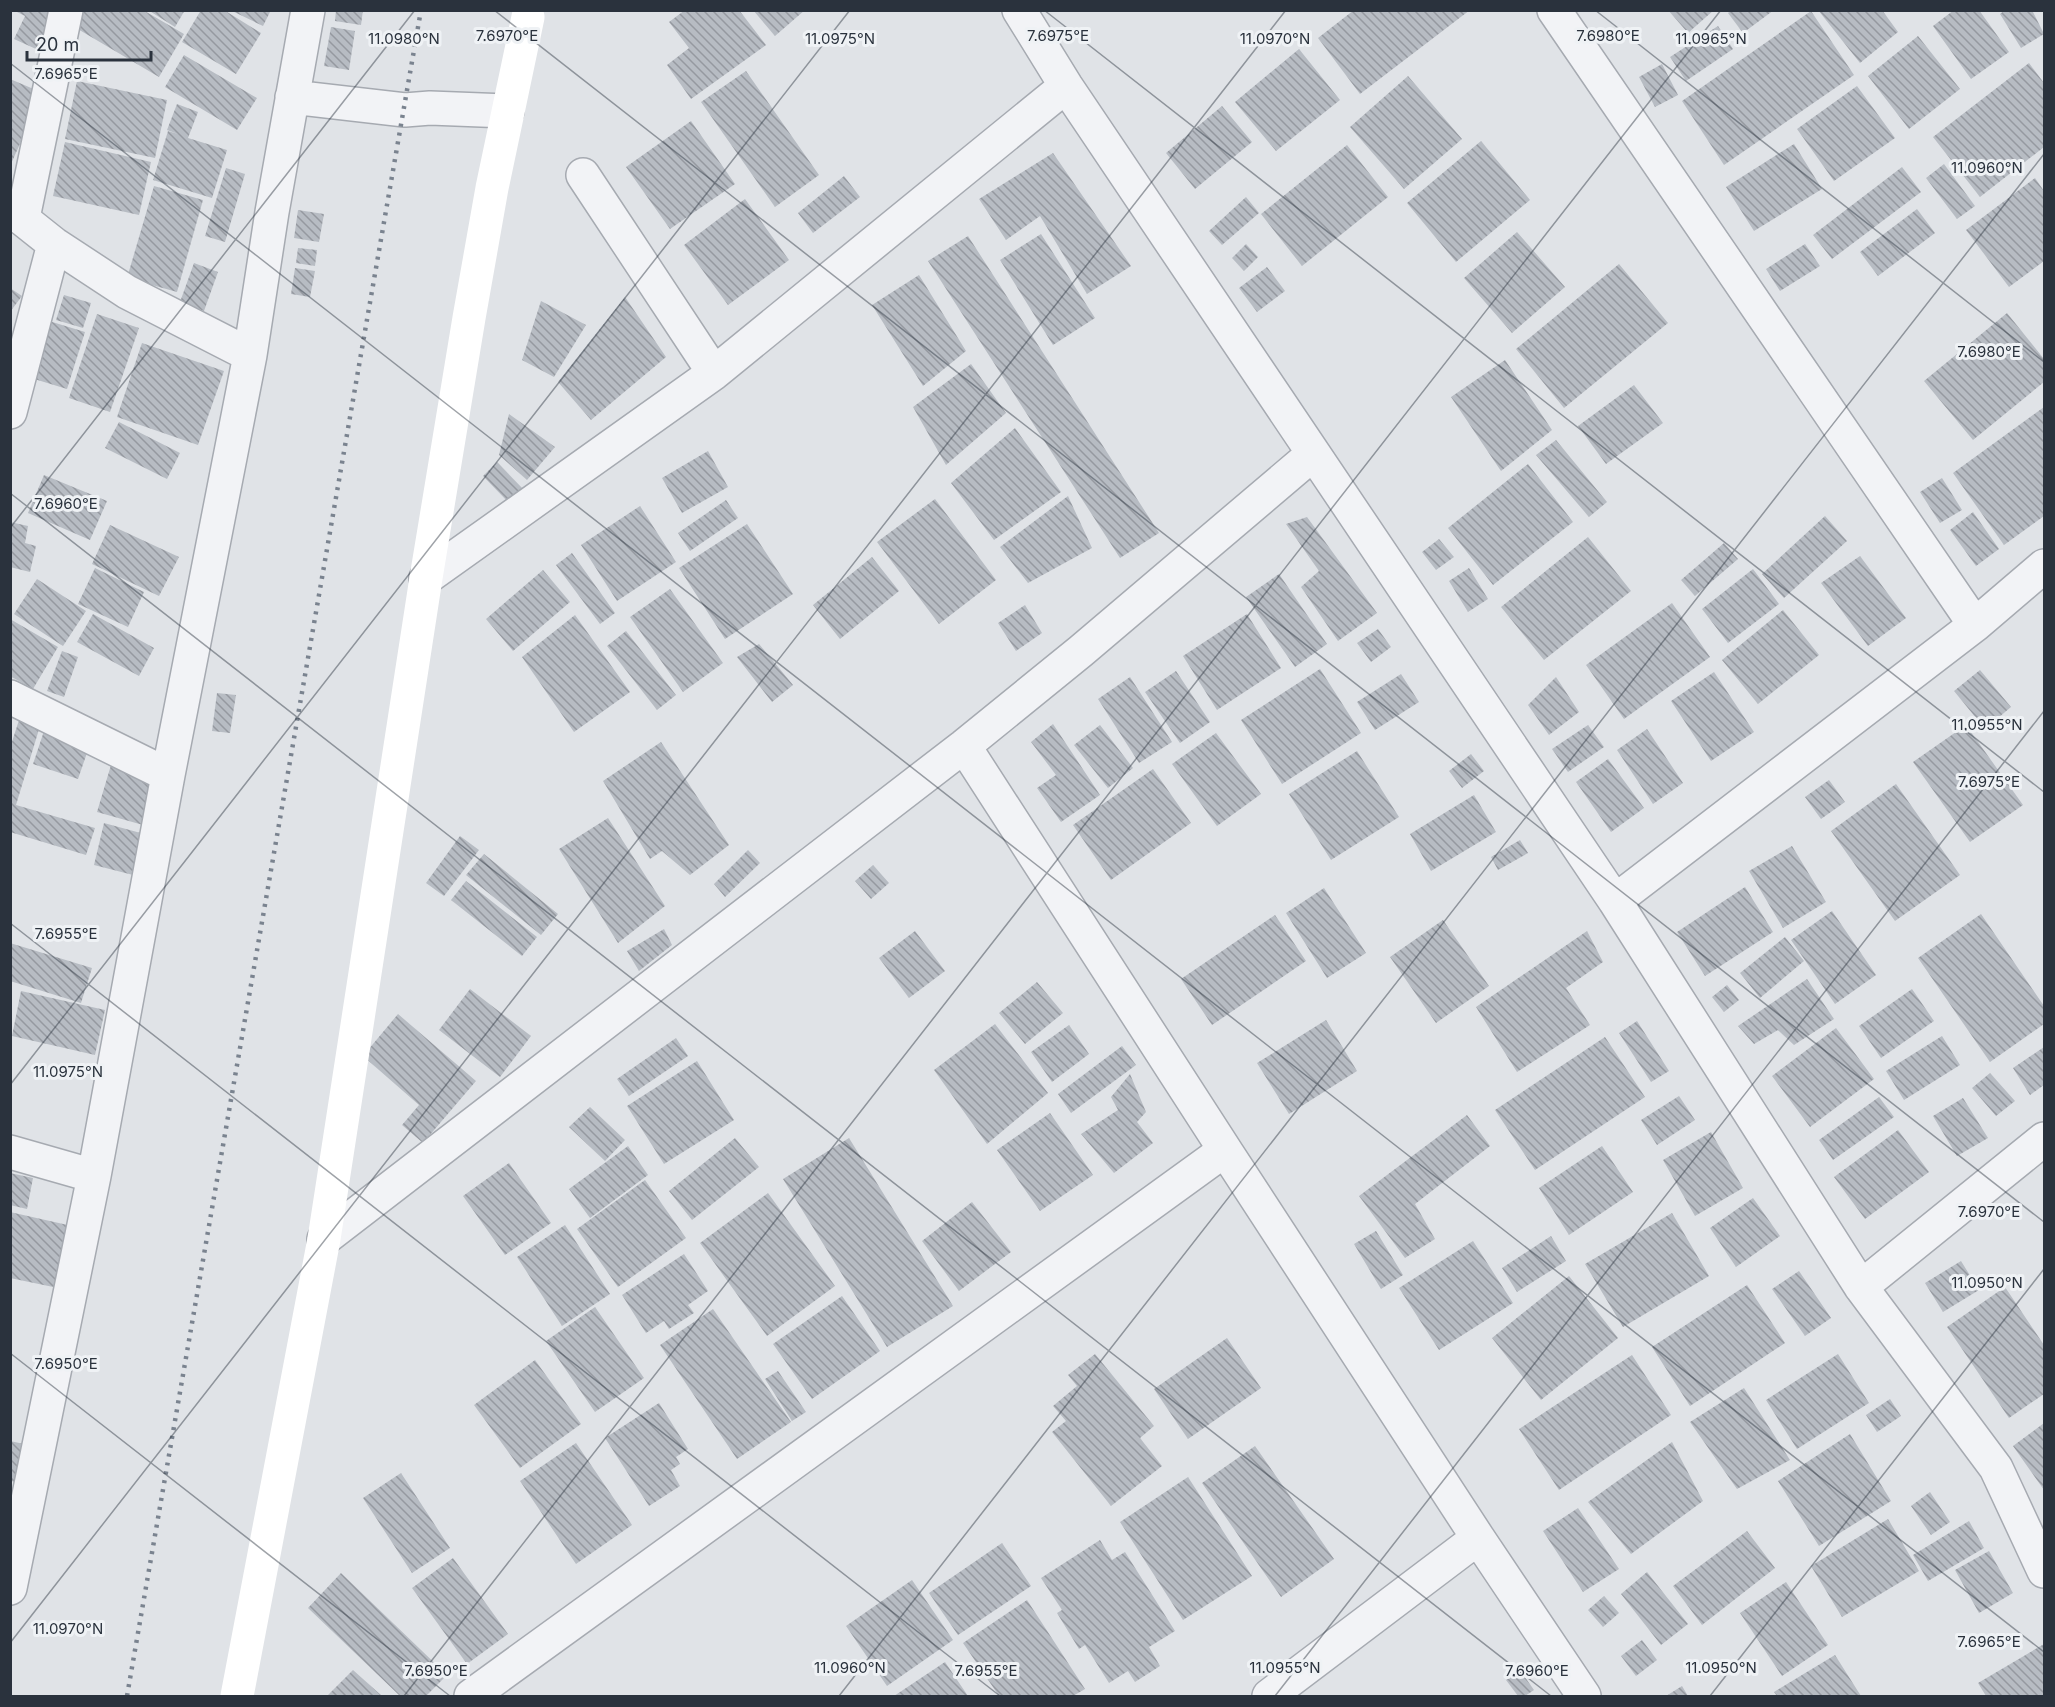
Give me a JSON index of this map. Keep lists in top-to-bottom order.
{
  "scale_bar": "20 m",
  "coordinates": [
    "7.6970°E",
    "7.6975°E",
    "7.6980°E",
    "11.0980°N",
    "11.0975°N",
    "11.0970°N",
    "11.0965°N",
    "7.6965°E",
    "11.0960°N",
    "7.6960°E",
    "11.0955°N",
    "7.6955°E",
    "11.0950°N",
    "7.6950°E"
  ]
}
